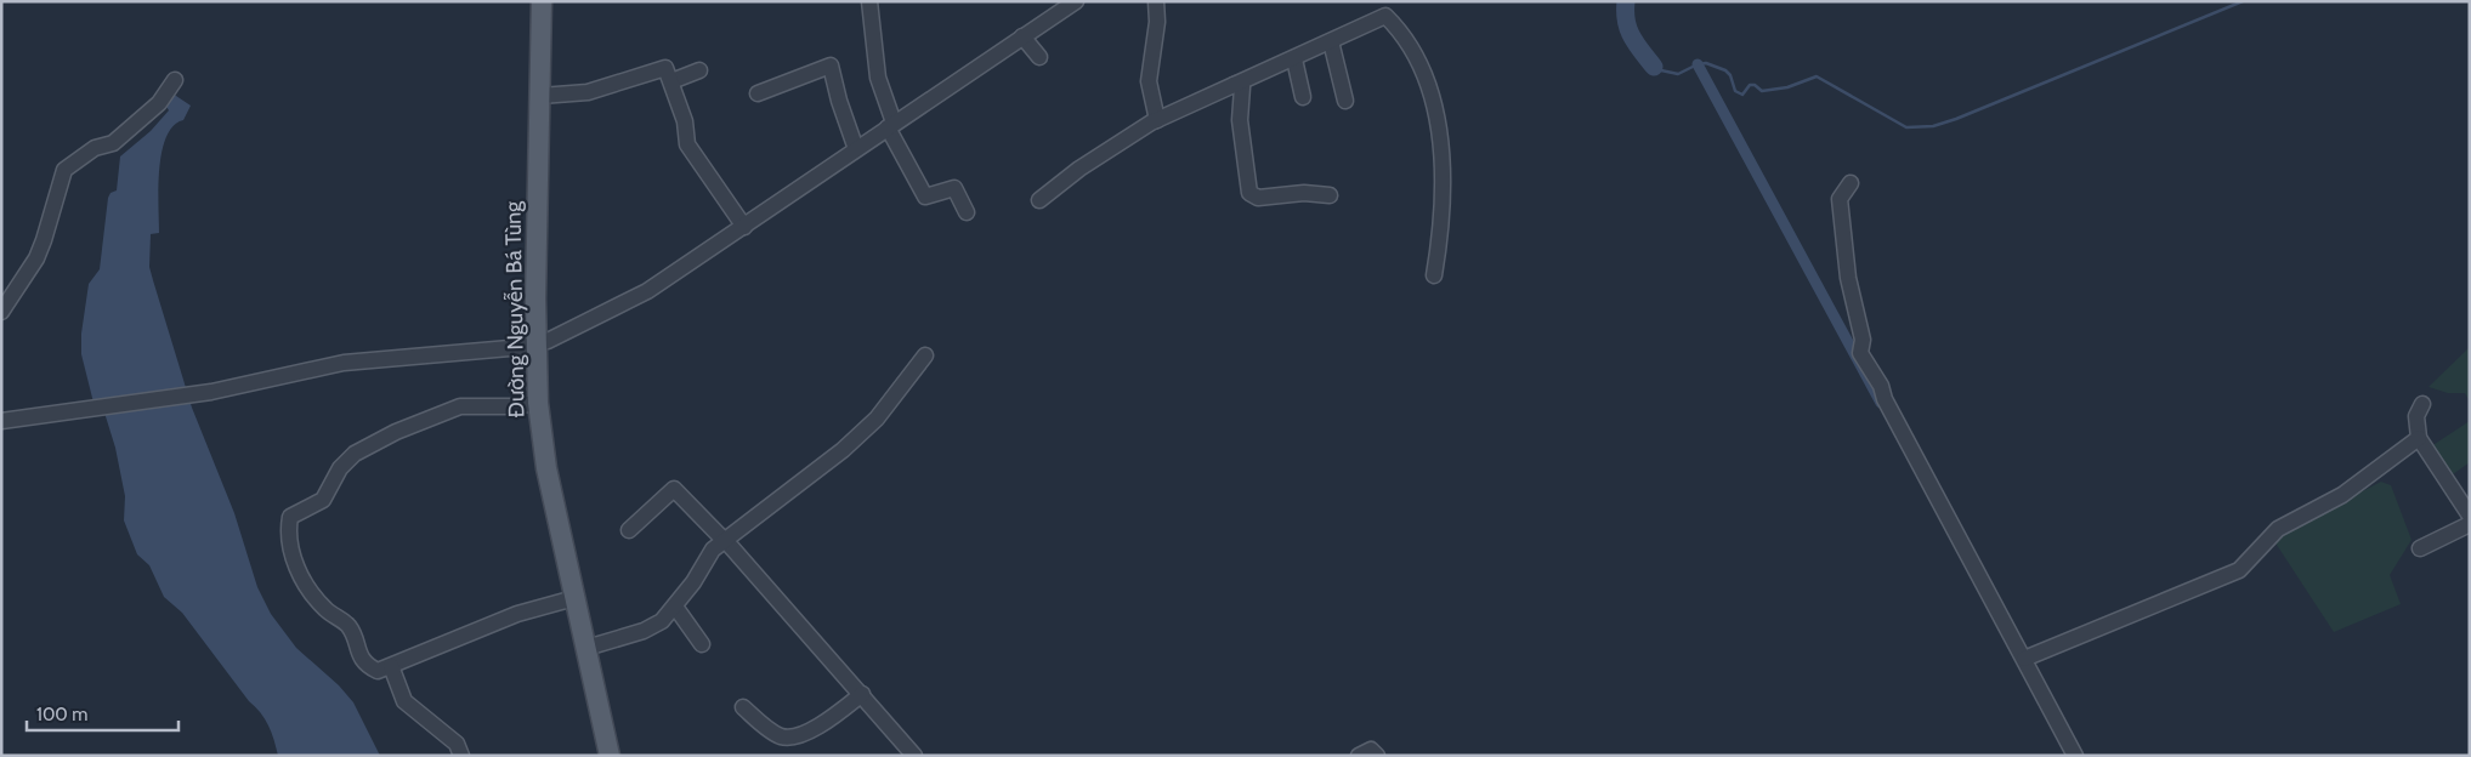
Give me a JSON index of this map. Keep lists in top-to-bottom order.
{
  "streets": {
    "main road": ["Đường Nguyễn Bá Tùng"]
  },
  "scale_bar": "100 m"
}
